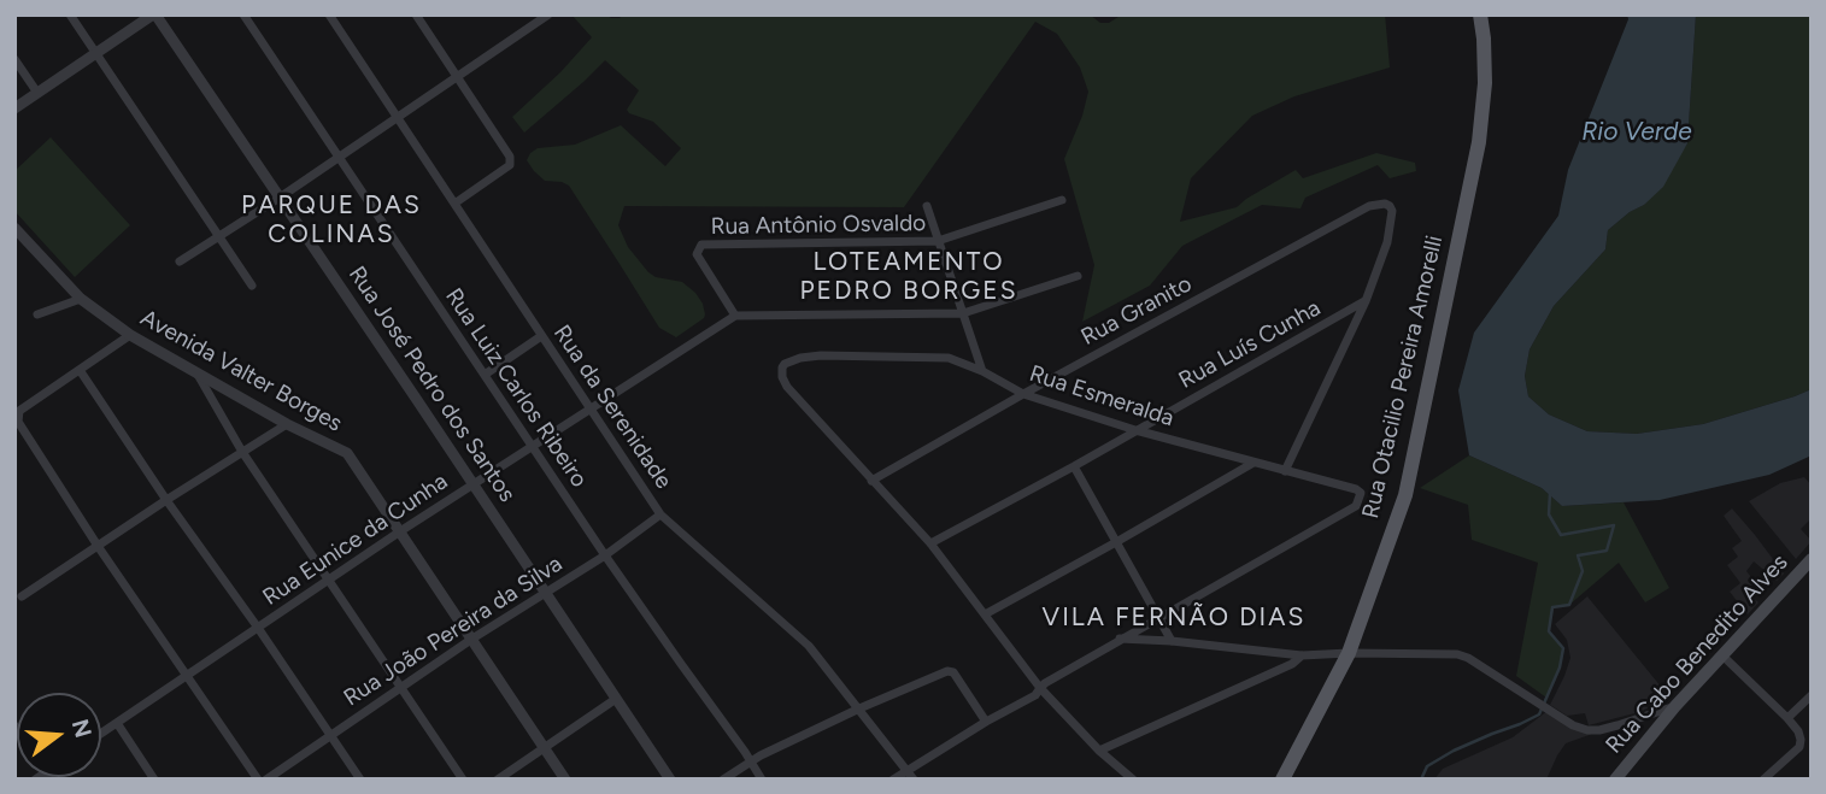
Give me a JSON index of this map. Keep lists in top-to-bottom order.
{
  "streets": {
    "main road": ["Rua Otacilio Pereira Amorelli", "Rua Cabo Benedito Alves"],
    "street": [
      "Rua Antônio Osvaldo",
      "Rua Granito",
      "Rua Luís Cunha",
      "Avenida Valter Borges",
      "Rua José Pedro dos Santos",
      "Rua Luiz Carlos Ribeiro",
      "Rua Esmeralda",
      "Rua da Serenidade",
      "Rua Eunice da Cunha",
      "Rua João Pereira da Silva"
    ]
  },
  "crossings": [
    ["Rua Antônio Osvaldo", "Rua Eunice da Cunha"],
    ["Rua Granito", "Rua Luís Cunha"],
    ["Rua Granito", "Rua Esmeralda"],
    ["Rua Luís Cunha", "Rua Esmeralda"],
    ["Avenida Valter Borges", "Rua Eunice da Cunha"],
    ["Avenida Valter Borges", "Rua João Pereira da Silva"],
    ["Rua José Pedro dos Santos", "Rua Eunice da Cunha"],
    ["Rua José Pedro dos Santos", "Rua João Pereira da Silva"],
    ["Rua Luiz Carlos Ribeiro", "Rua Eunice da Cunha"],
    ["Rua Luiz Carlos Ribeiro", "Rua João Pereira da Silva"],
    ["Rua da Serenidade", "Rua Eunice da Cunha"],
    ["Rua da Serenidade", "Rua João Pereira da Silva"]
  ],
  "districts": ["PARQUE DAS COLINAS", "LOTEAMENTO PEDRO BORGES", "VILA FERNÃO DIAS"],
  "water": ["Rio Verde"],
  "north": "right"
}
